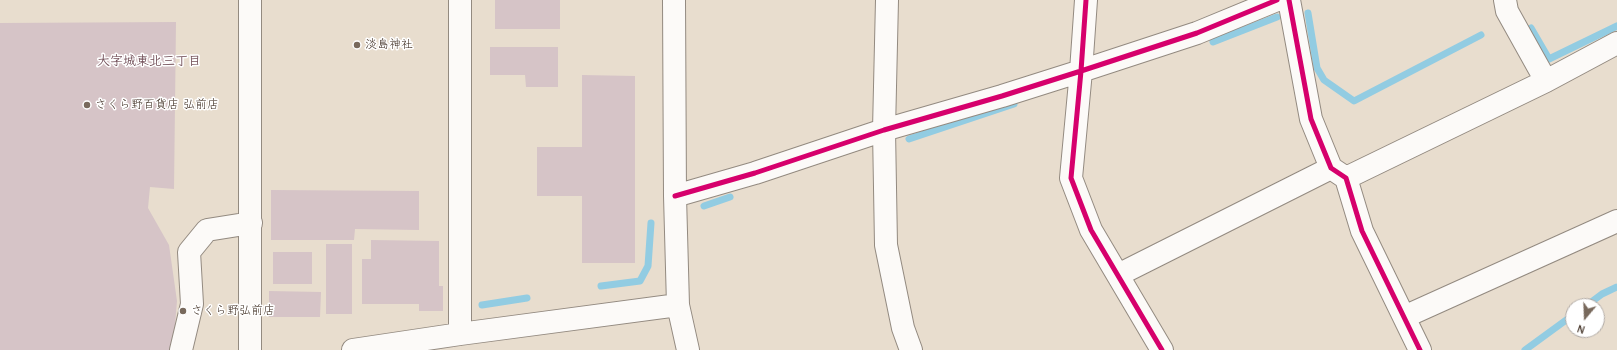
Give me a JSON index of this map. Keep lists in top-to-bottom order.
{
  "districts": ["大字城東北三丁目"],
  "places": ["淡島神社", "さくら野百貨店 弘前店", "さくら野弘前店"],
  "north": "bottom"
}
